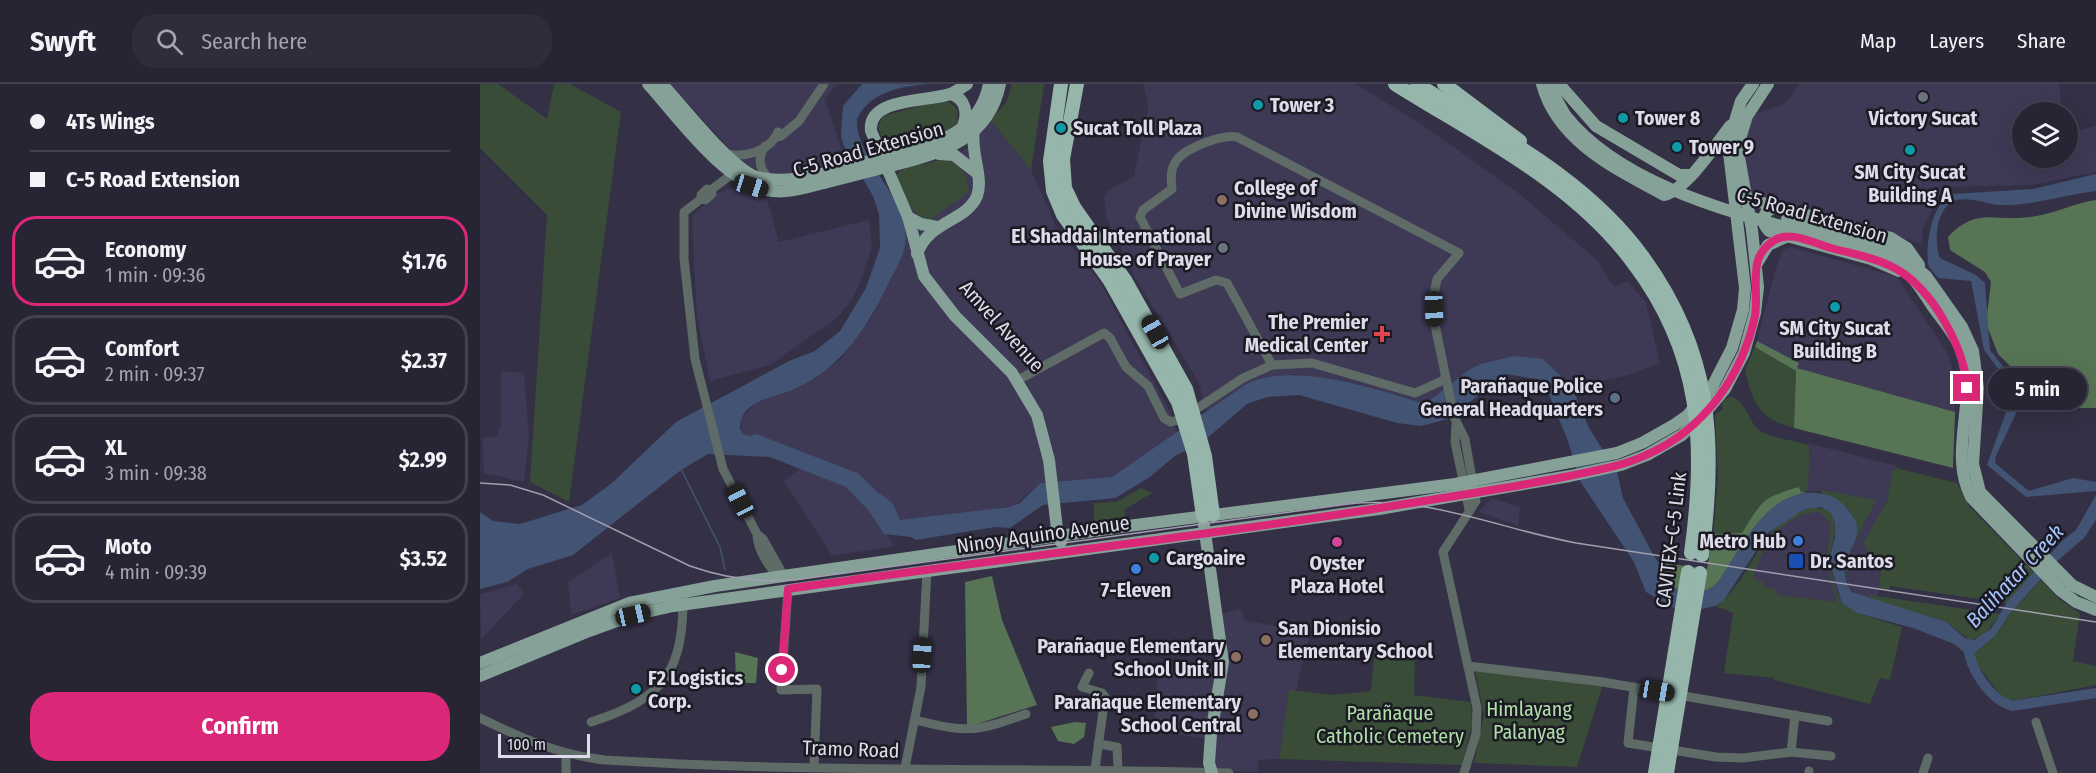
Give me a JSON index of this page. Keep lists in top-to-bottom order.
{
  "streets": {
    "highway": ["CAVITEX–C-5 Link"],
    "main road": ["C-5 Road Extension", "Amvel Avenue", "Ninoy Aquino Avenue"],
    "street": ["Tramo Road"]
  },
  "crossings": [
    ["Amvel Avenue", "Ninoy Aquino Avenue"]
  ],
  "water": ["Balihatar Creek"],
  "parks": ["Himlayang Palanyag", "Parañaque Catholic Cemetery"],
  "places": {
    "other": [
      "Victory Sucat",
      "Tower 3",
      "Tower 8",
      "Sucat Toll Plaza",
      "Tower 9",
      "SM City Sucat Building A",
      "College of Divine Wisdom",
      "El Shaddai International House of Prayer",
      "SM City Sucat Building B",
      "Parañaque Police General Headquarters",
      "Metro Hub",
      "Oyster Plaza Hotel",
      "Cargoaire",
      "7-Eleven",
      "San Dionisio Elementary School",
      "Parañaque Elementary School Unit II",
      "F2 Logistics Corp.",
      "Parañaque Elementary School Central"
    ],
    "health": ["The Premier Medical Center"],
    "transit": ["Dr. Santos"]
  },
  "scale_bar": "100 m",
  "page": {
    "header": "Swyft",
    "search": "Search here",
    "nav": ["Map", "Layers", "Share"],
    "banner": ["4Ts Wings", "C-5 Road Extension"],
    "list": [
      {
        "name": "Economy",
        "note": "1 min · 09:36",
        "value": "$1.76"
      },
      {
        "name": "Comfort",
        "note": "2 min · 09:37",
        "value": "$2.37"
      },
      {
        "name": "XL",
        "note": "3 min · 09:38",
        "value": "$2.99"
      },
      {
        "name": "Moto",
        "note": "4 min · 09:39",
        "value": "$3.52"
      }
    ],
    "bubble": "5 min",
    "buttons": "Confirm",
    "scale": "100 m"
  }
}
